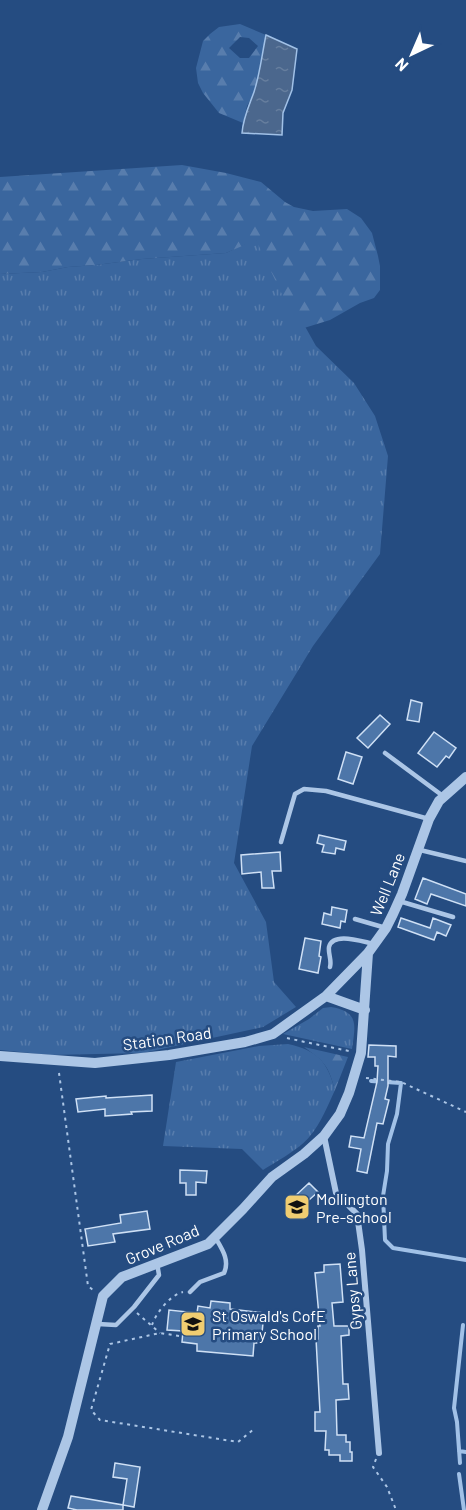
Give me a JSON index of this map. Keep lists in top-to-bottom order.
{
  "streets": {
    "street": [
      "Well Lane",
      "Station Road",
      "Grove Road",
      "Gypsy Lane"
    ]
  },
  "crossings": [
    ["Well Lane", "Station Road"],
    ["Well Lane", "Grove Road"],
    ["Grove Road", "Gypsy Lane"]
  ],
  "places": {
    "school or university": ["Mollington Pre-school", "St Oswald's CofE Primary School"]
  },
  "north": "bottom left"
}
